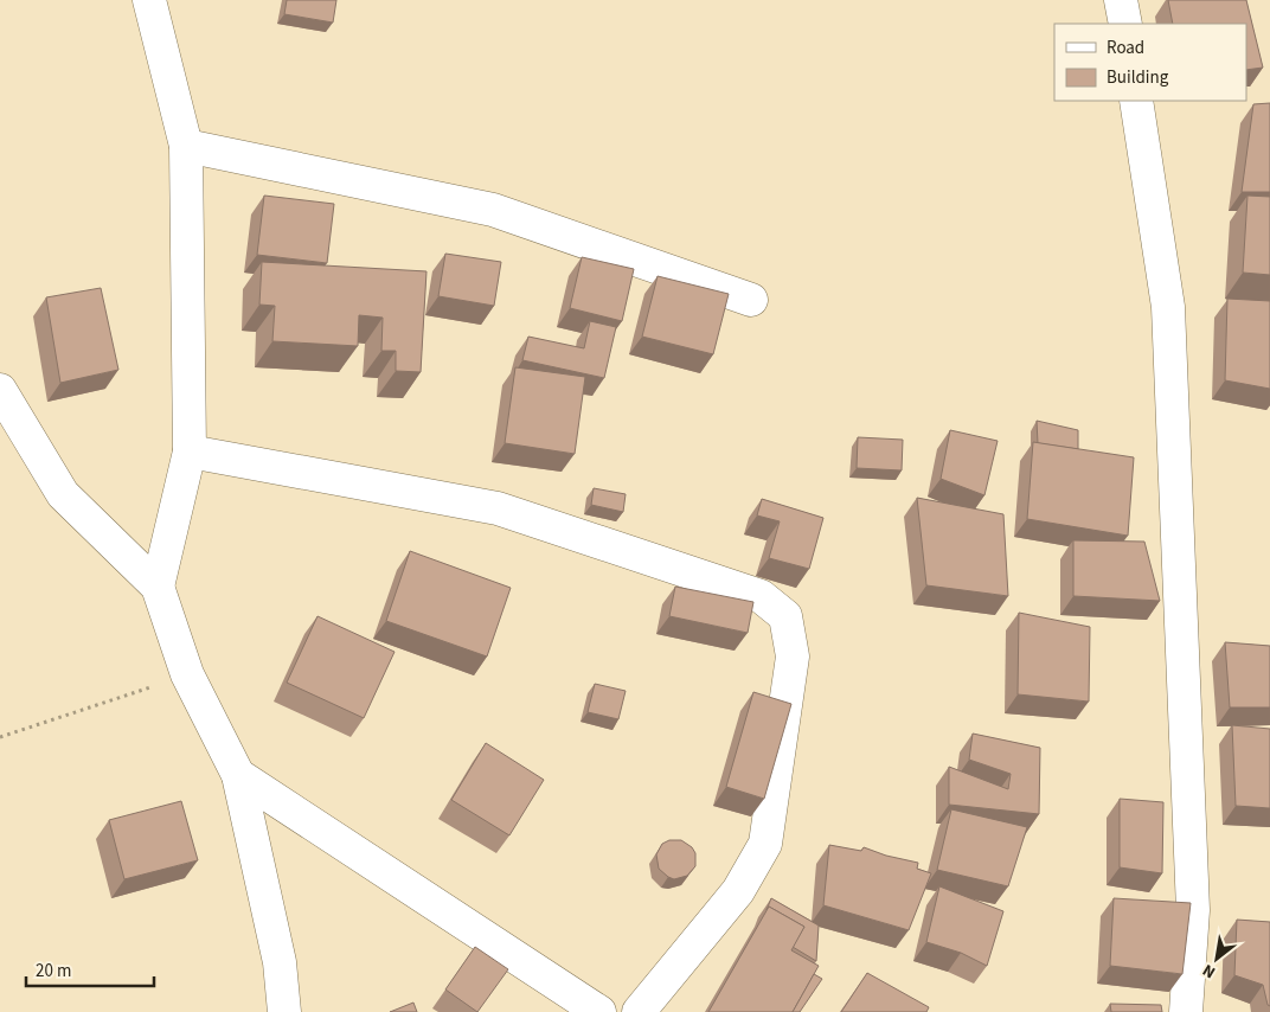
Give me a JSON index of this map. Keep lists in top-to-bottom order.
{
  "legend": ["Road", "Building"],
  "scale_bar": "20 m",
  "north": "bottom left"
}
